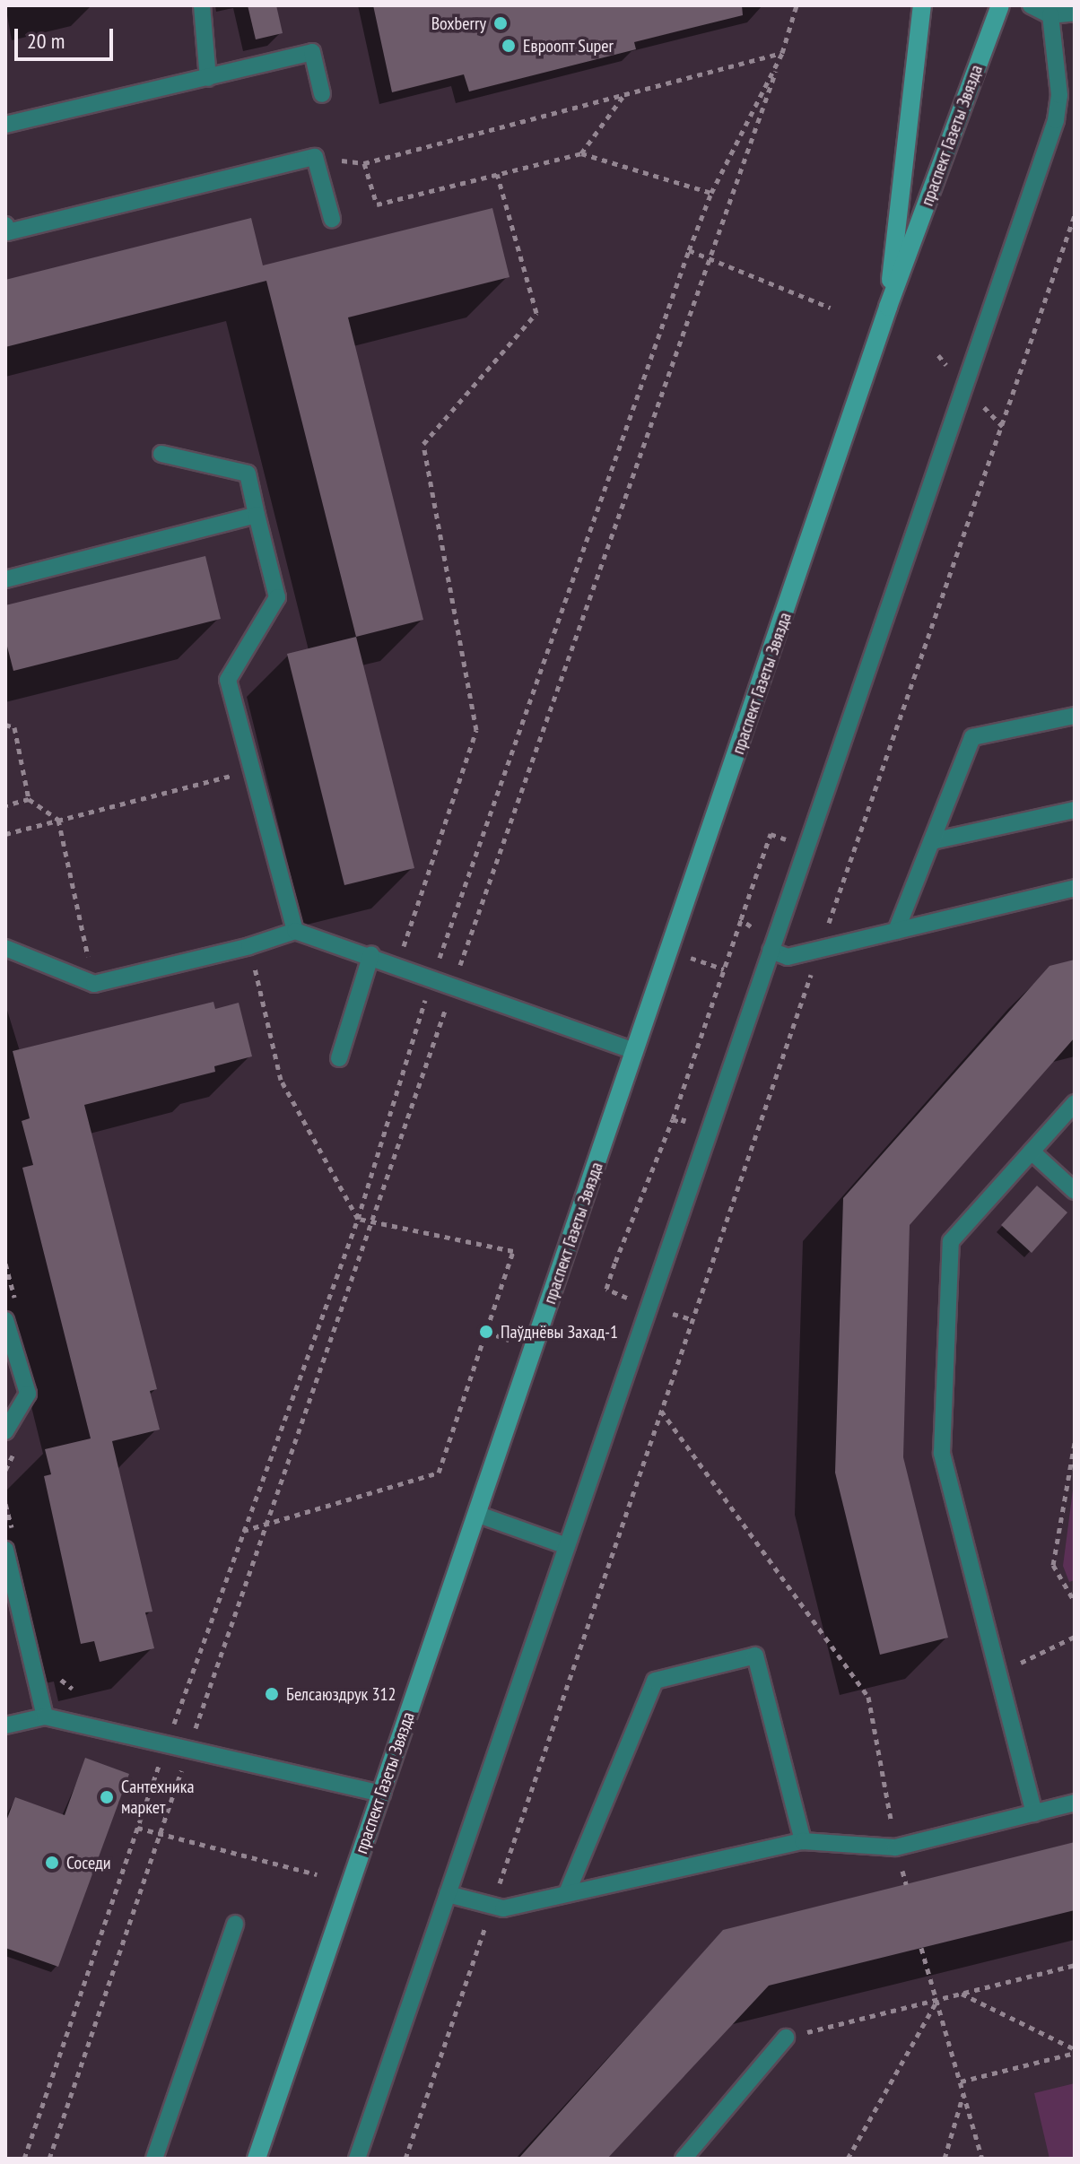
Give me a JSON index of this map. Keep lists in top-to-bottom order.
{
  "streets": {
    "main road": ["праспект Газеты Звязда"]
  },
  "places": [
    "Boxberry",
    "Евроопт Super",
    "Паўднёвы Захад-1",
    "Белсаюздрук 312",
    "Сантехника маркет",
    "Соседи"
  ],
  "scale_bar": "20 m"
}
